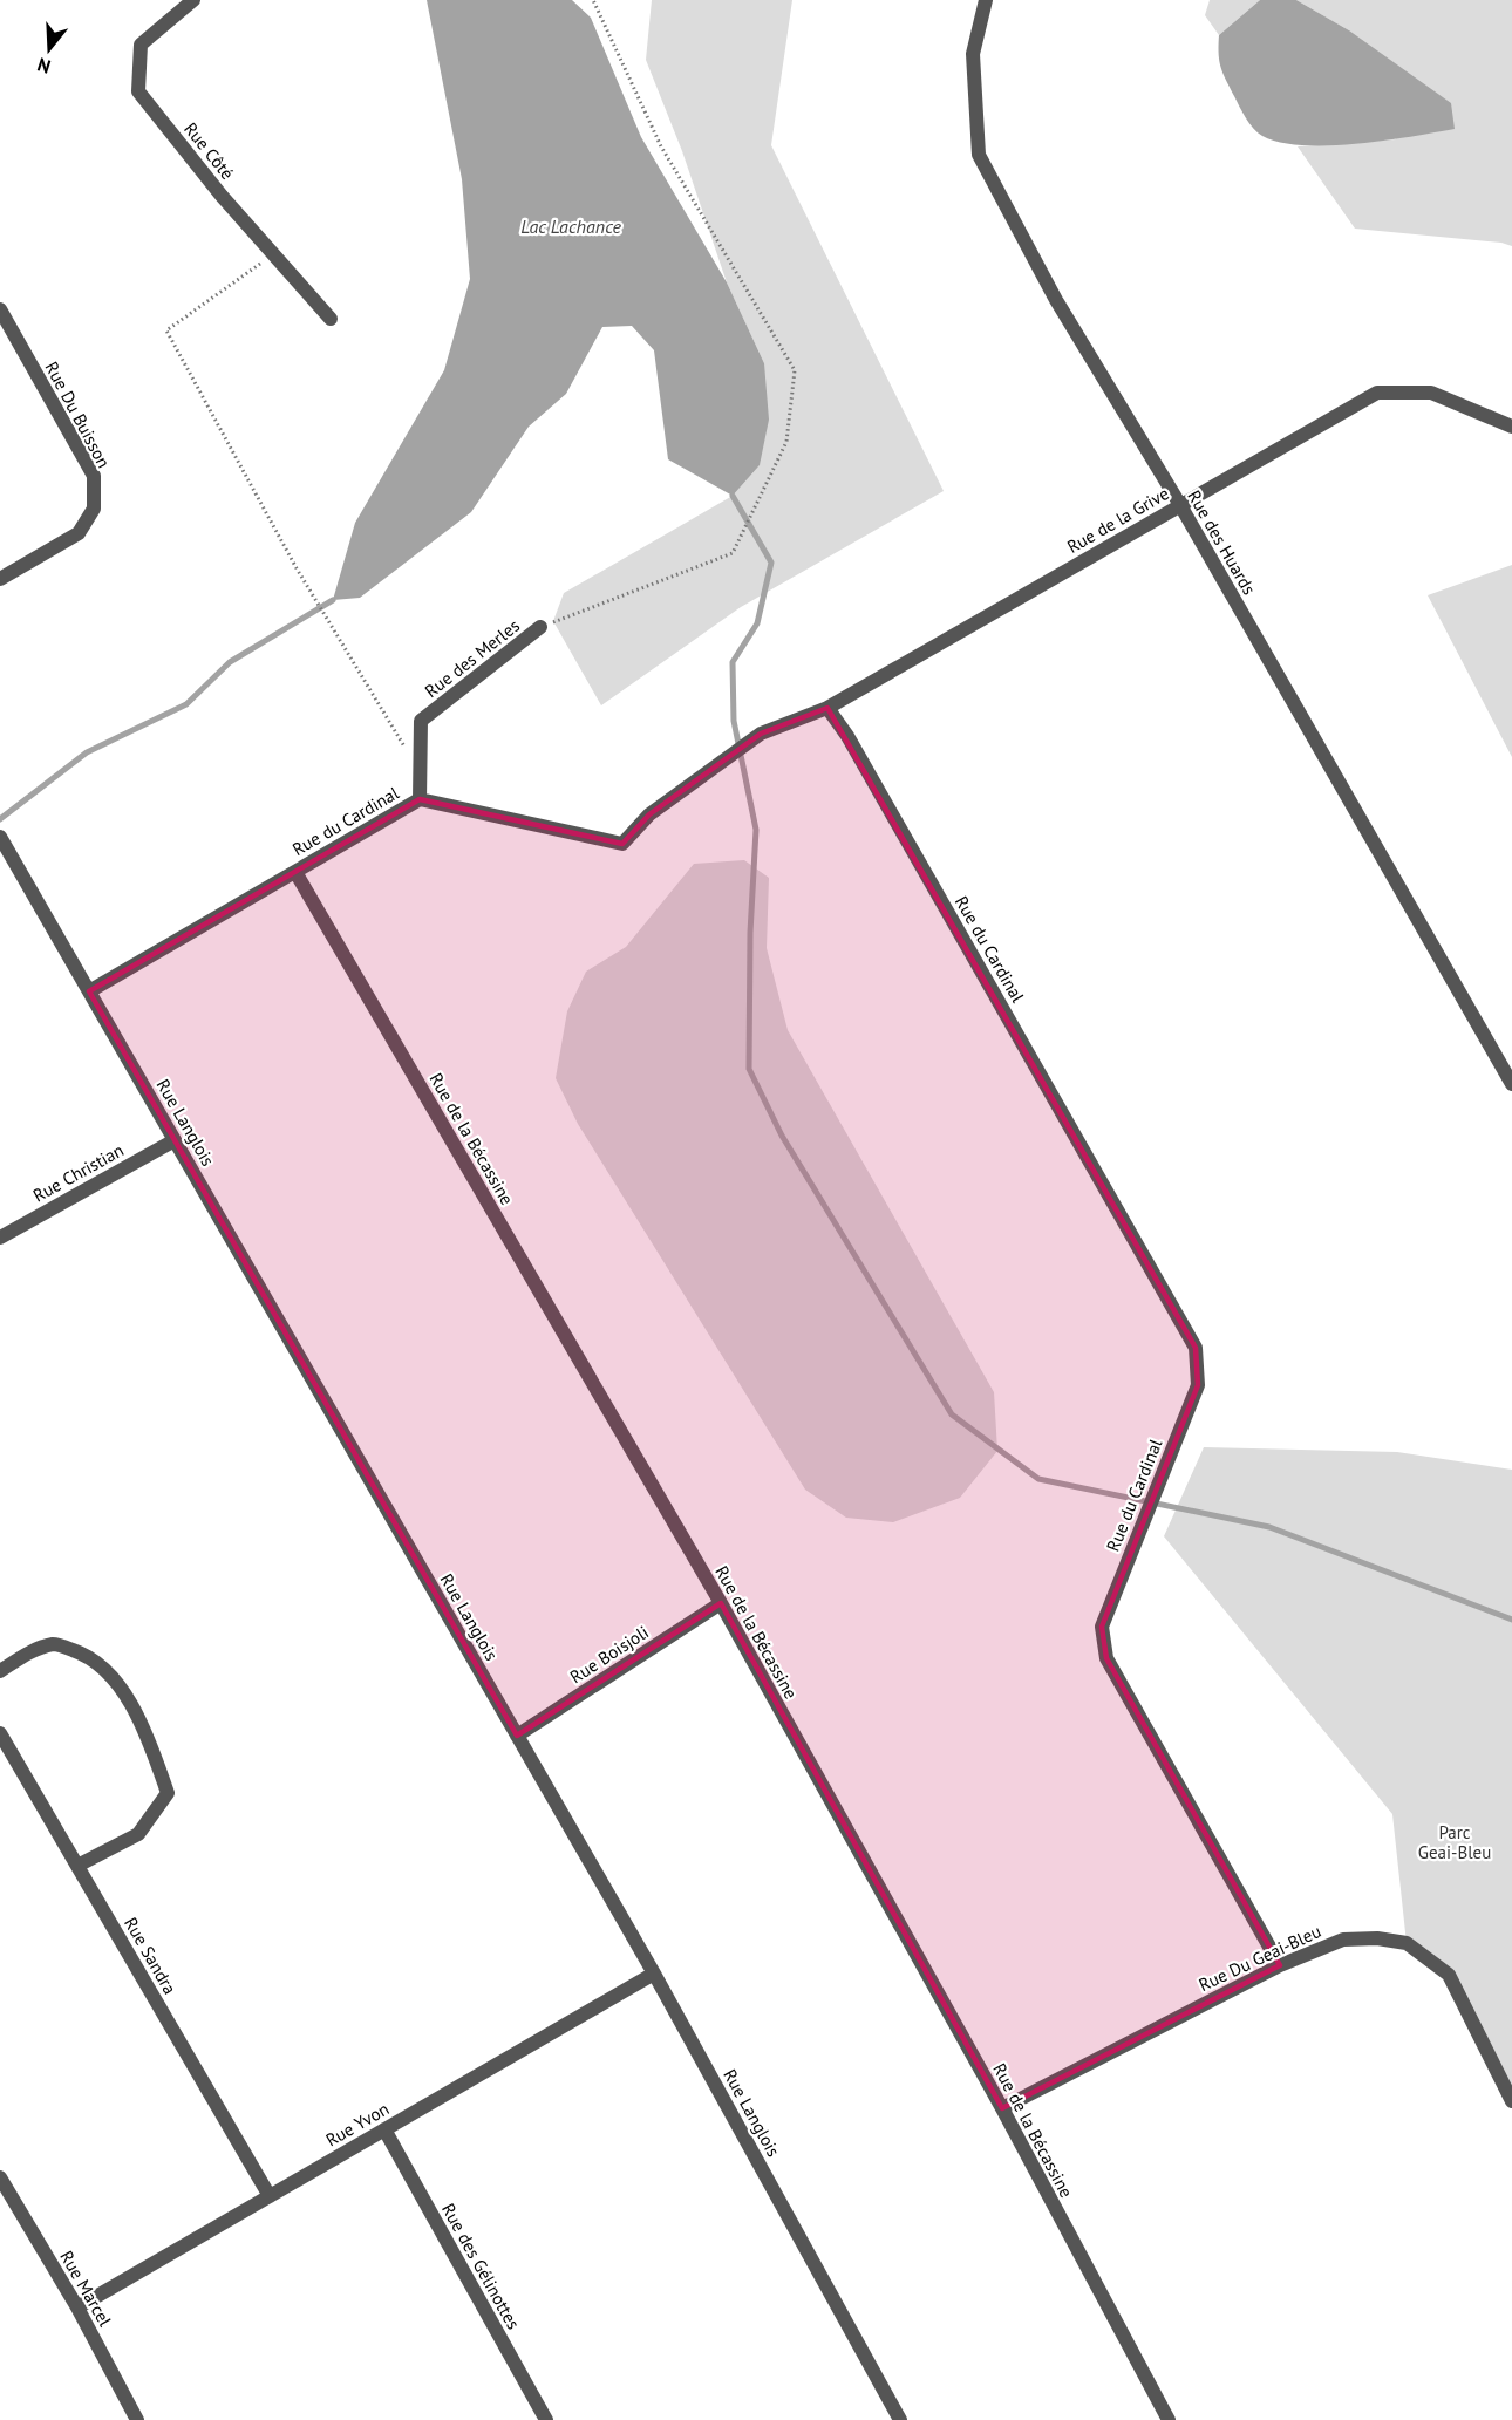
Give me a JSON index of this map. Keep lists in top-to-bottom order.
{
  "streets": {
    "street": [
      "Rue Côté",
      "Rue Du Buisson",
      "Rue de la Grive",
      "Rue des Huards",
      "Rue des Merles",
      "Rue du Cardinal",
      "Rue Langlois",
      "Rue de la Bécassine",
      "Rue Christian",
      "Rue Boisjoli",
      "Rue Sandra",
      "Rue Du Geai-Bleu",
      "Rue Yvon",
      "Rue des Gélinottes",
      "Rue Marcel"
    ]
  },
  "crossings": [
    ["Rue de la Grive", "Rue des Huards"],
    ["Rue de la Grive", "Rue du Cardinal"],
    ["Rue des Merles", "Rue du Cardinal"],
    ["Rue du Cardinal", "Rue Langlois"],
    ["Rue du Cardinal", "Rue de la Bécassine"],
    ["Rue du Cardinal", "Rue Du Geai-Bleu"],
    ["Rue Langlois", "Rue Christian"],
    ["Rue Langlois", "Rue Boisjoli"],
    ["Rue Langlois", "Rue Yvon"],
    ["Rue de la Bécassine", "Rue Boisjoli"],
    ["Rue de la Bécassine", "Rue Du Geai-Bleu"],
    ["Rue Sandra", "Rue Yvon"],
    ["Rue Yvon", "Rue des Gélinottes"],
    ["Rue Yvon", "Rue Marcel"]
  ],
  "water": ["Lac Lachance"],
  "parks": ["Parc Geai-Bleu"],
  "north": "bottom"
}
